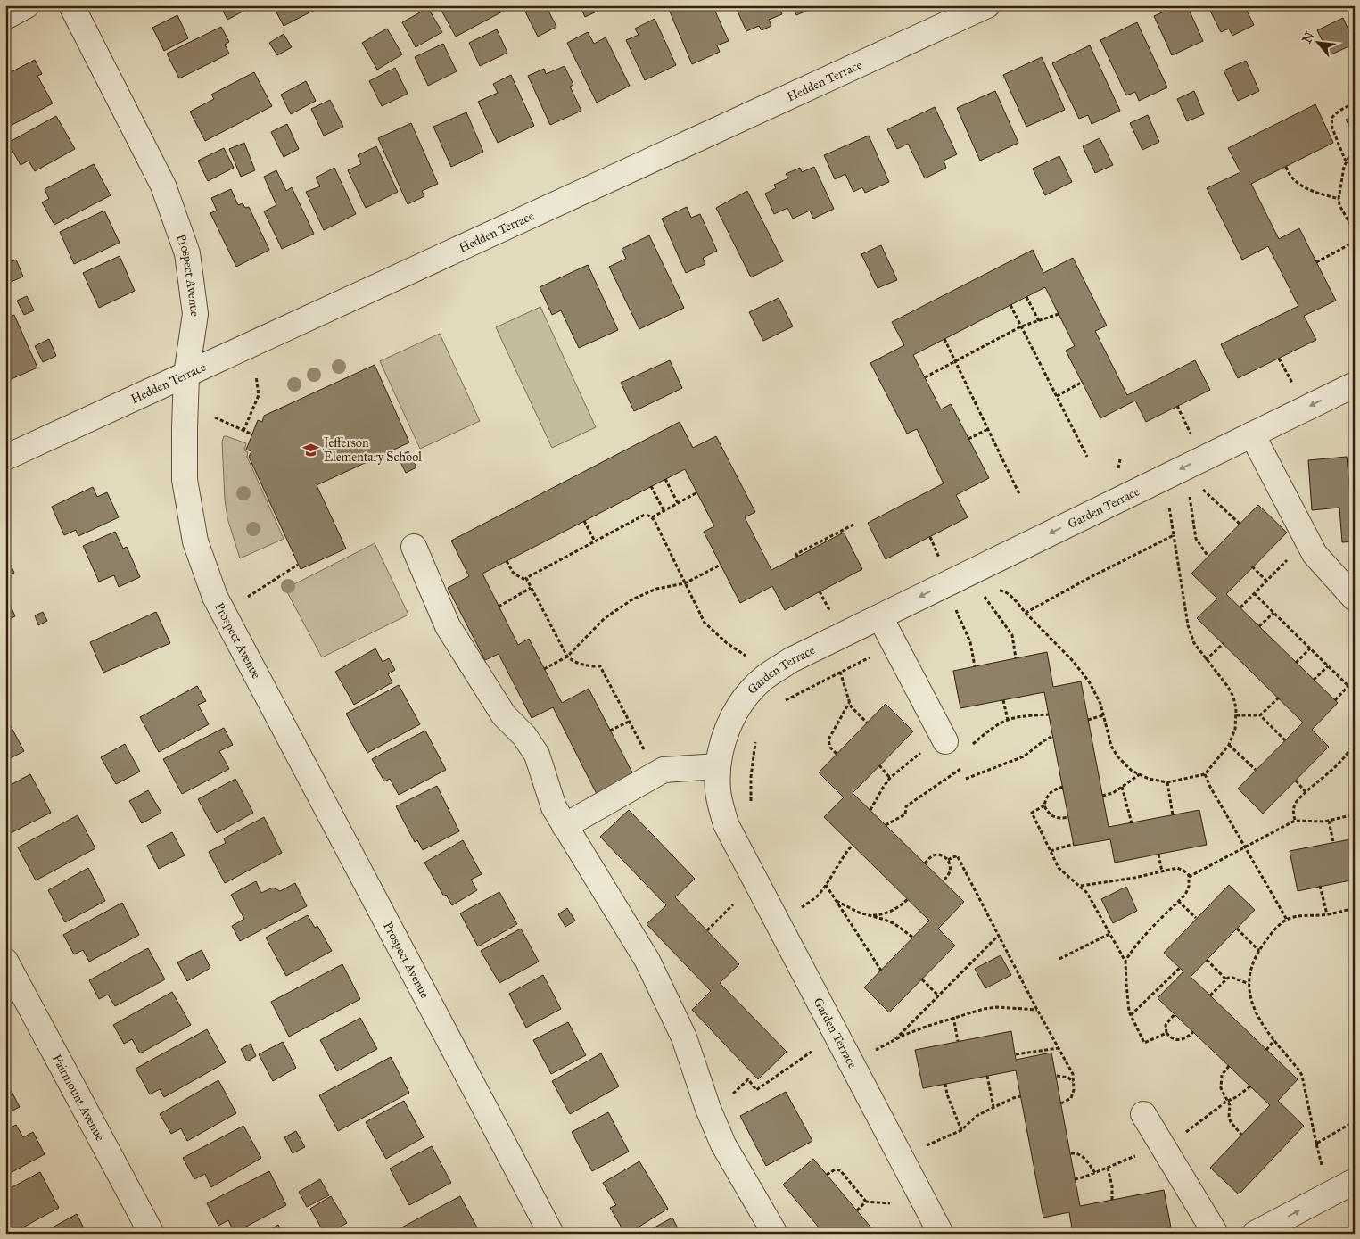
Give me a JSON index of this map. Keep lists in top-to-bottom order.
{
  "streets": {
    "street": [
      "Hedden Terrace",
      "Prospect Avenue",
      "Garden Terrace",
      "Fairmount Avenue"
    ]
  },
  "crossings": [
    ["Hedden Terrace", "Prospect Avenue"]
  ],
  "one_way": ["Garden Terrace"],
  "places": {
    "school or university": ["Jefferson Elementary School"]
  },
  "north": "top left"
}
